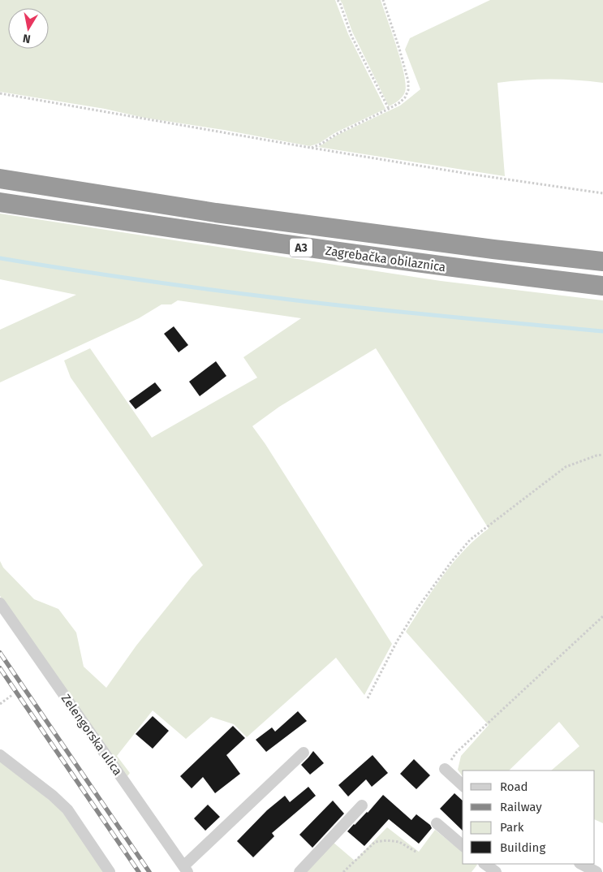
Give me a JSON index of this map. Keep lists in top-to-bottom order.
{
  "streets": {
    "highway": ["A3", "Zagrebačka obilaznica"],
    "street": ["Zelengorska ulica"]
  },
  "legend": [
    "Road",
    "Railway",
    "Park",
    "Building"
  ],
  "north": "bottom"
}
